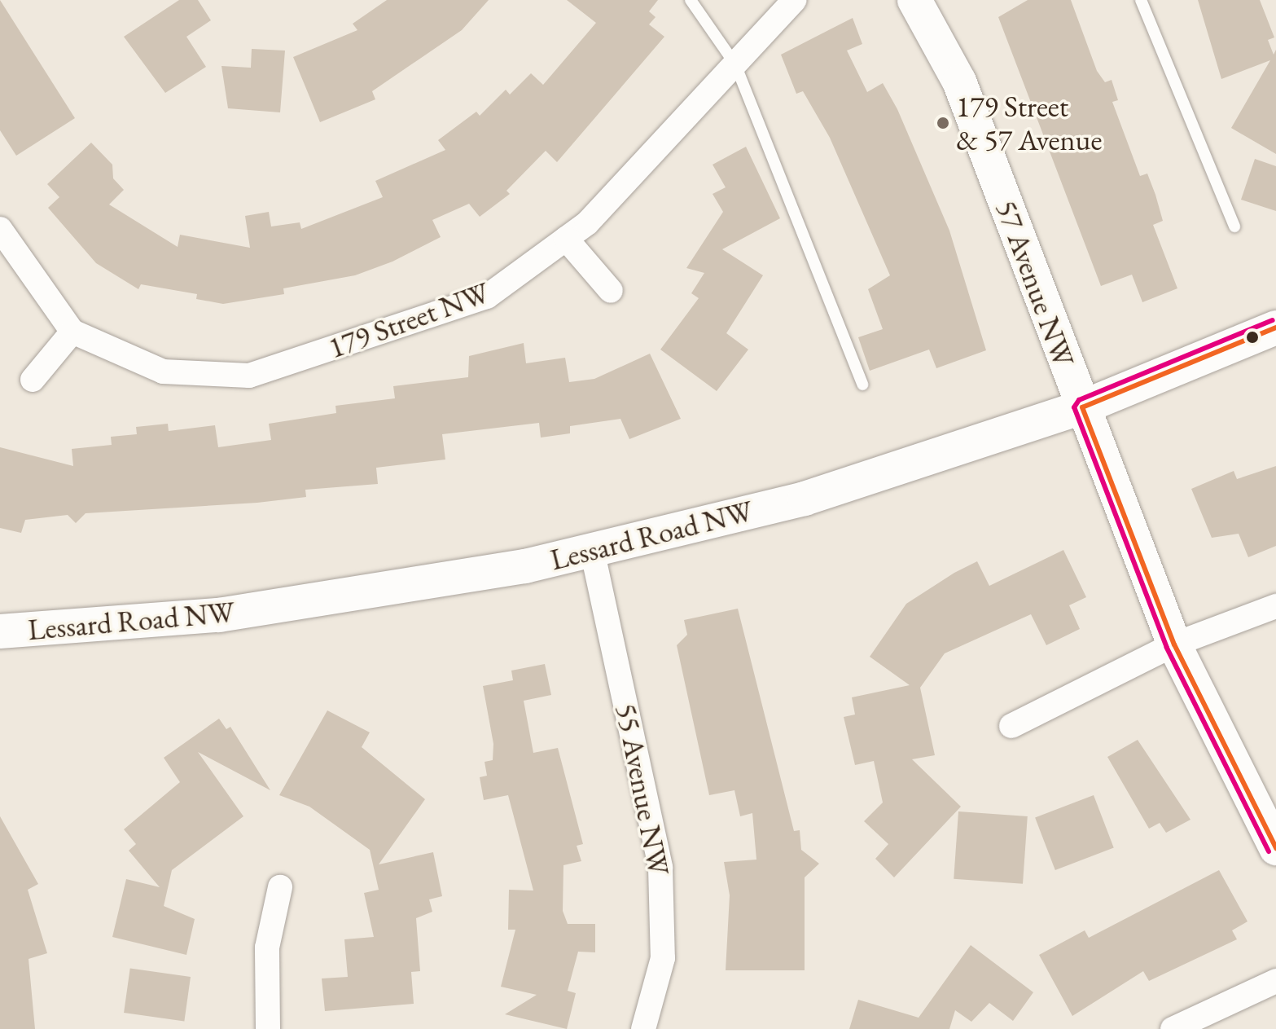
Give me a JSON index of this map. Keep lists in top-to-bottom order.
{
  "streets": {
    "main road": ["57 Avenue NW", "Lessard Road NW"],
    "street": ["179 Street NW", "55 Avenue NW"]
  },
  "crossings": [
    ["57 Avenue NW", "Lessard Road NW"],
    ["Lessard Road NW", "55 Avenue NW"]
  ],
  "places": ["179 Street & 57 Avenue"]
}
